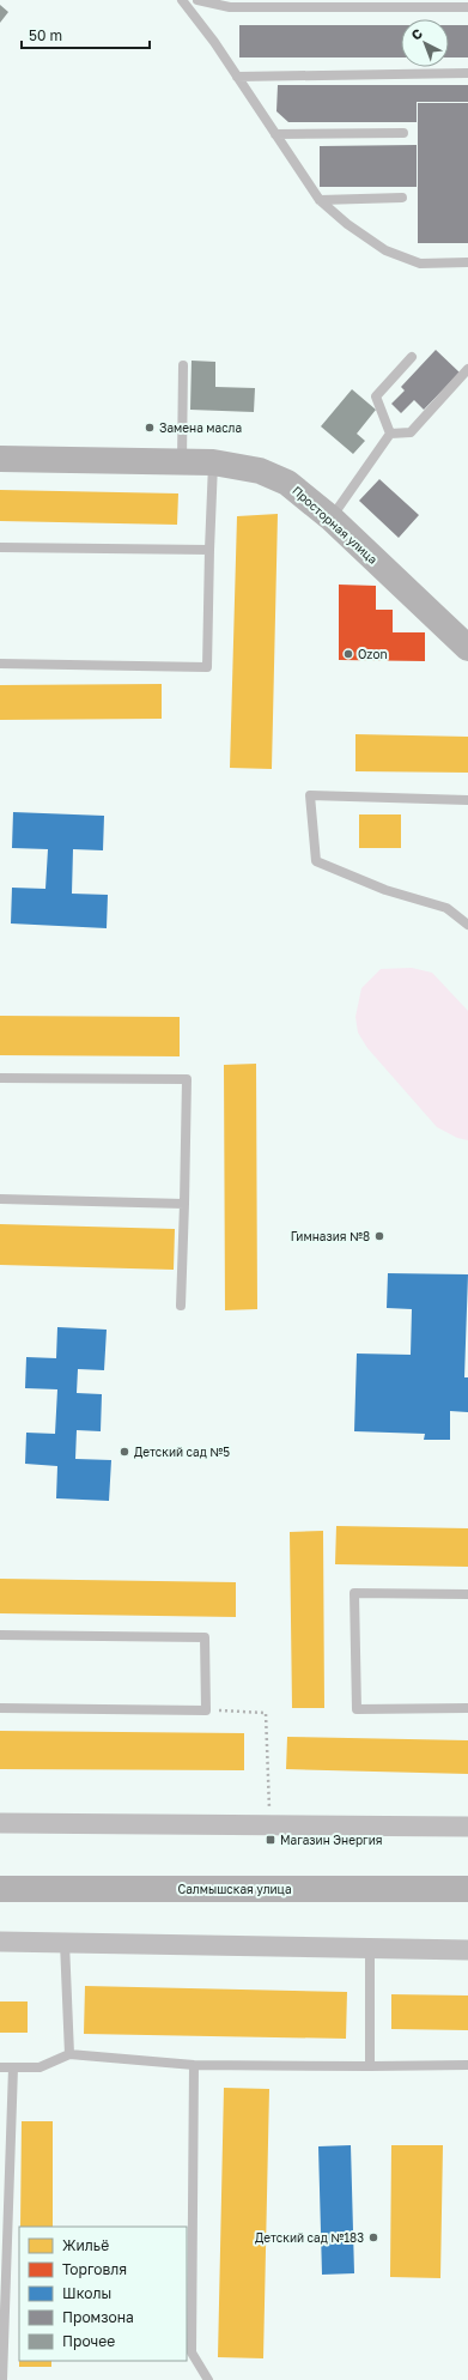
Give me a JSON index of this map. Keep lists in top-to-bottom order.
{
  "streets": {
    "street": ["Просторная улица", "Салмышская улица"]
  },
  "places": {
    "other": [
      "Замена масла",
      "Ozon",
      "Гимназия №8",
      "Детский сад №5",
      "Детский сад №183"
    ],
    "transit": ["Магазин Энергия"]
  },
  "legend": [
    "Жильё",
    "Торговля",
    "Школы",
    "Промзона",
    "Прочее"
  ],
  "scale_bar": "50 m",
  "north": "top left"
}
